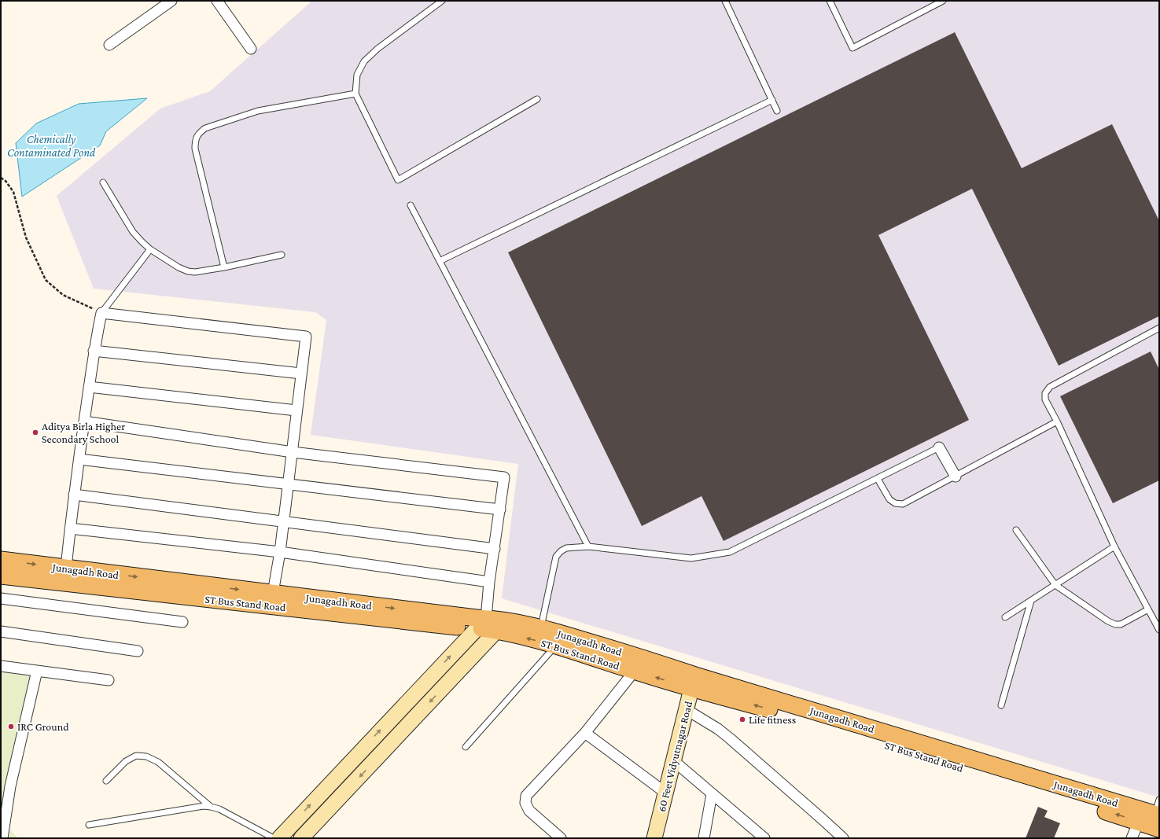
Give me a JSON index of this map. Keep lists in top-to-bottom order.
{
  "streets": {
    "main road": ["Junagadh Road", "ST Bus Stand Road"],
    "street": ["60 Feet Vidyutnagar Road"]
  },
  "crossings": [
    ["Junagadh Road", "ST Bus Stand Road"],
    ["ST Bus Stand Road", "60 Feet Vidyutnagar Road"]
  ],
  "one_way": ["Junagadh Road"],
  "water": ["Chemically Contaminated Pond"],
  "places": ["Aditya Birla Higher Secondary School", "Life fitness", "IRC Ground"]
}
